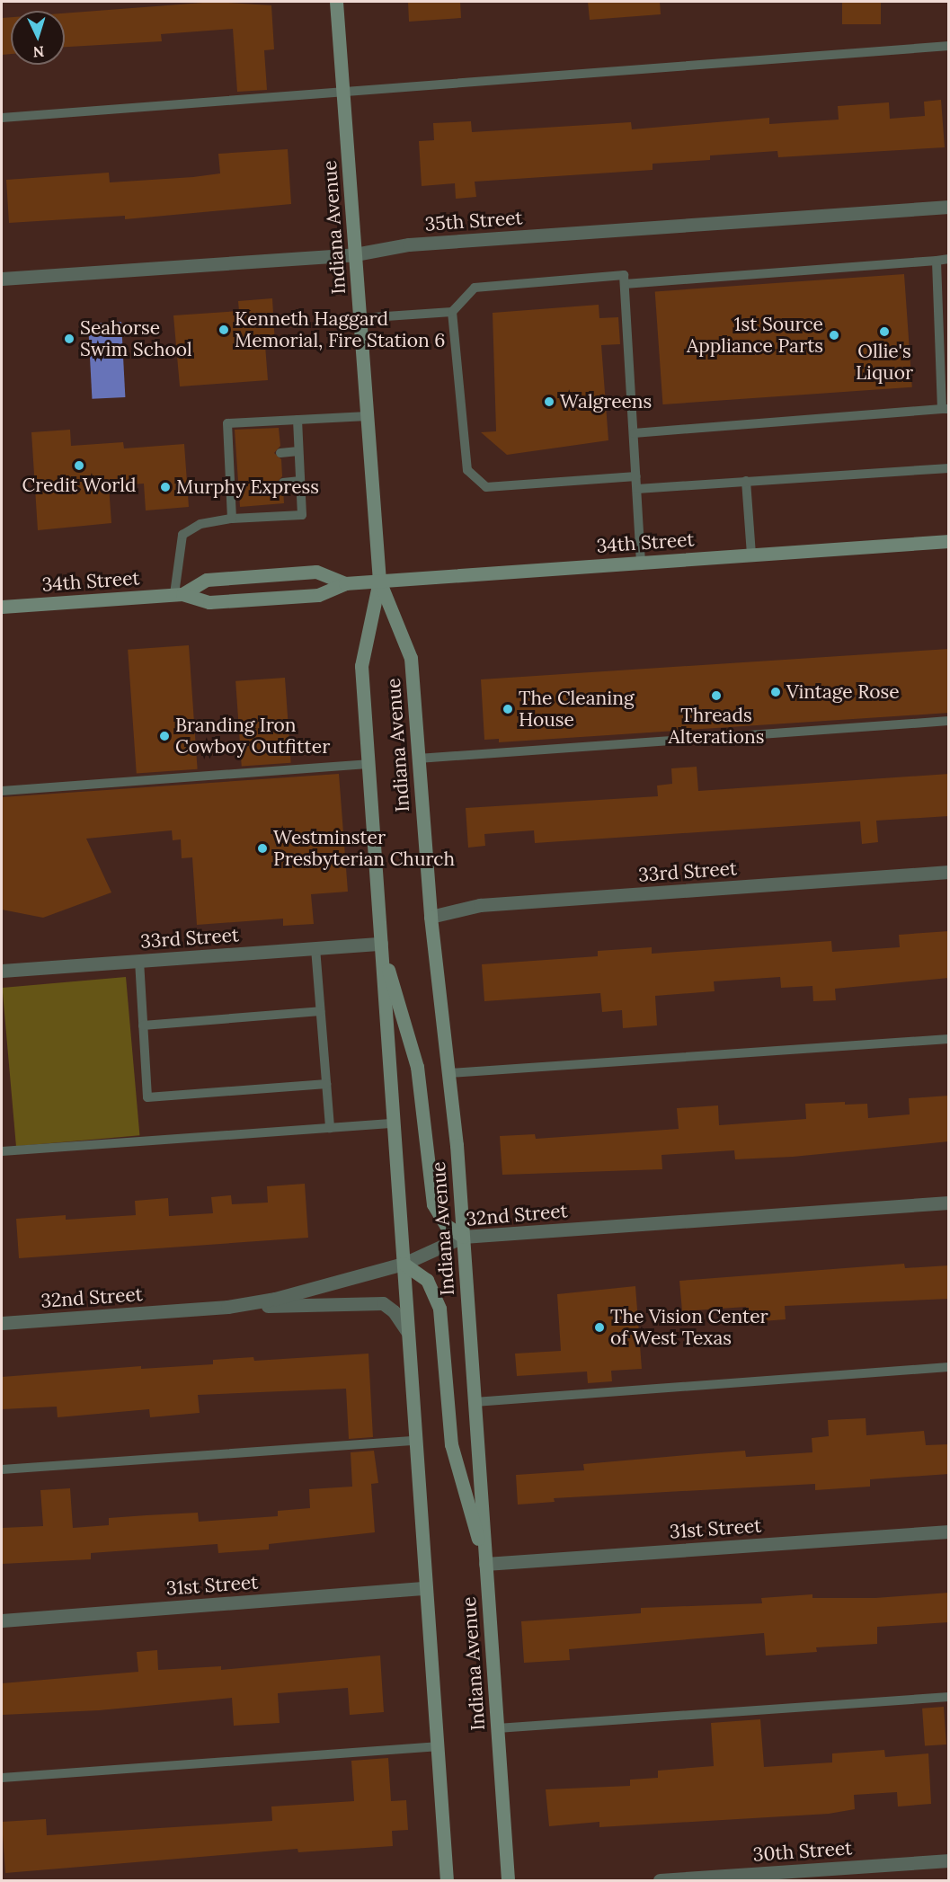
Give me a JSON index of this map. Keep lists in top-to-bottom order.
{
  "streets": {
    "main road": ["Indiana Avenue", "34th Street"],
    "street": [
      "35th Street",
      "33rd Street",
      "32nd Street",
      "31st Street",
      "30th Street"
    ]
  },
  "crossings": [
    ["35th Street", "Indiana Avenue"],
    ["Indiana Avenue", "34th Street"],
    ["Indiana Avenue", "33rd Street"],
    ["Indiana Avenue", "32nd Street"],
    ["Indiana Avenue", "31st Street"]
  ],
  "places": [
    "Kenneth Haggard Memorial, Fire Station 6",
    "Ollie's Liquor",
    "1st Source Appliance Parts",
    "Seahorse Swim School",
    "Walgreens",
    "Credit World",
    "Murphy Express",
    "Vintage Rose",
    "Threads Alterations",
    "The Cleaning House",
    "Branding Iron Cowboy Outfitter",
    "Westminster Presbyterian Church",
    "The Vision Center of West Texas"
  ],
  "north": "bottom"
}
